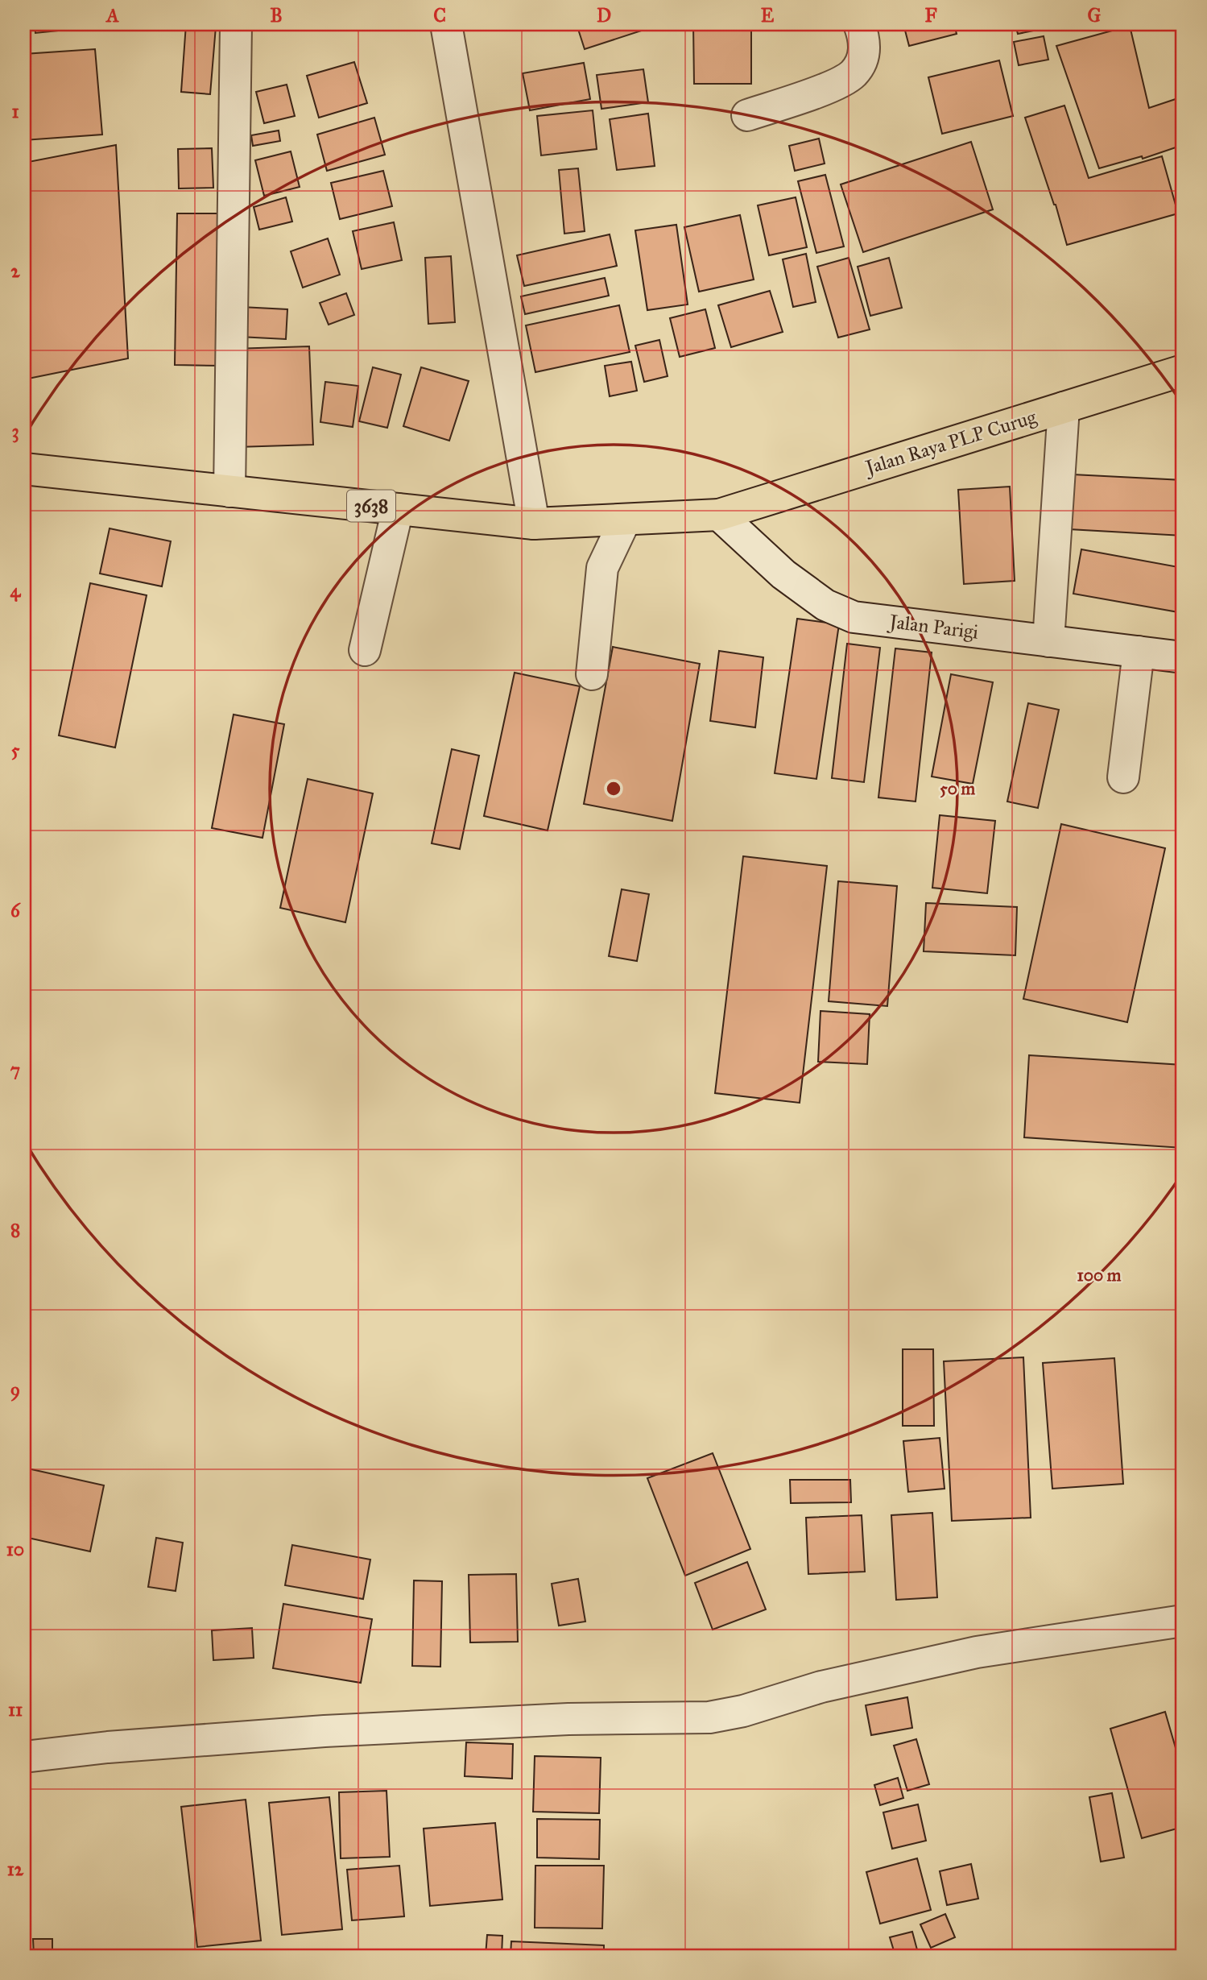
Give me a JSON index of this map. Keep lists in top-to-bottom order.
{
  "streets": {
    "main road": ["Jalan Raya PLP Curug", "3638"],
    "street": ["Jalan Parigi"]
  },
  "crossings": [
    ["Jalan Raya PLP Curug", "3638"],
    ["Jalan Raya PLP Curug", "Jalan Parigi"],
    ["3638", "Jalan Parigi"]
  ],
  "grid": {
    "columns": [
      "A",
      "B",
      "C",
      "D",
      "E",
      "F",
      "G"
    ],
    "rows": [
      "1",
      "2",
      "3",
      "4",
      "5",
      "6",
      "7",
      "8",
      "9",
      "10",
      "11",
      "12"
    ]
  },
  "rings": ["50 m", "100 m"]
}
